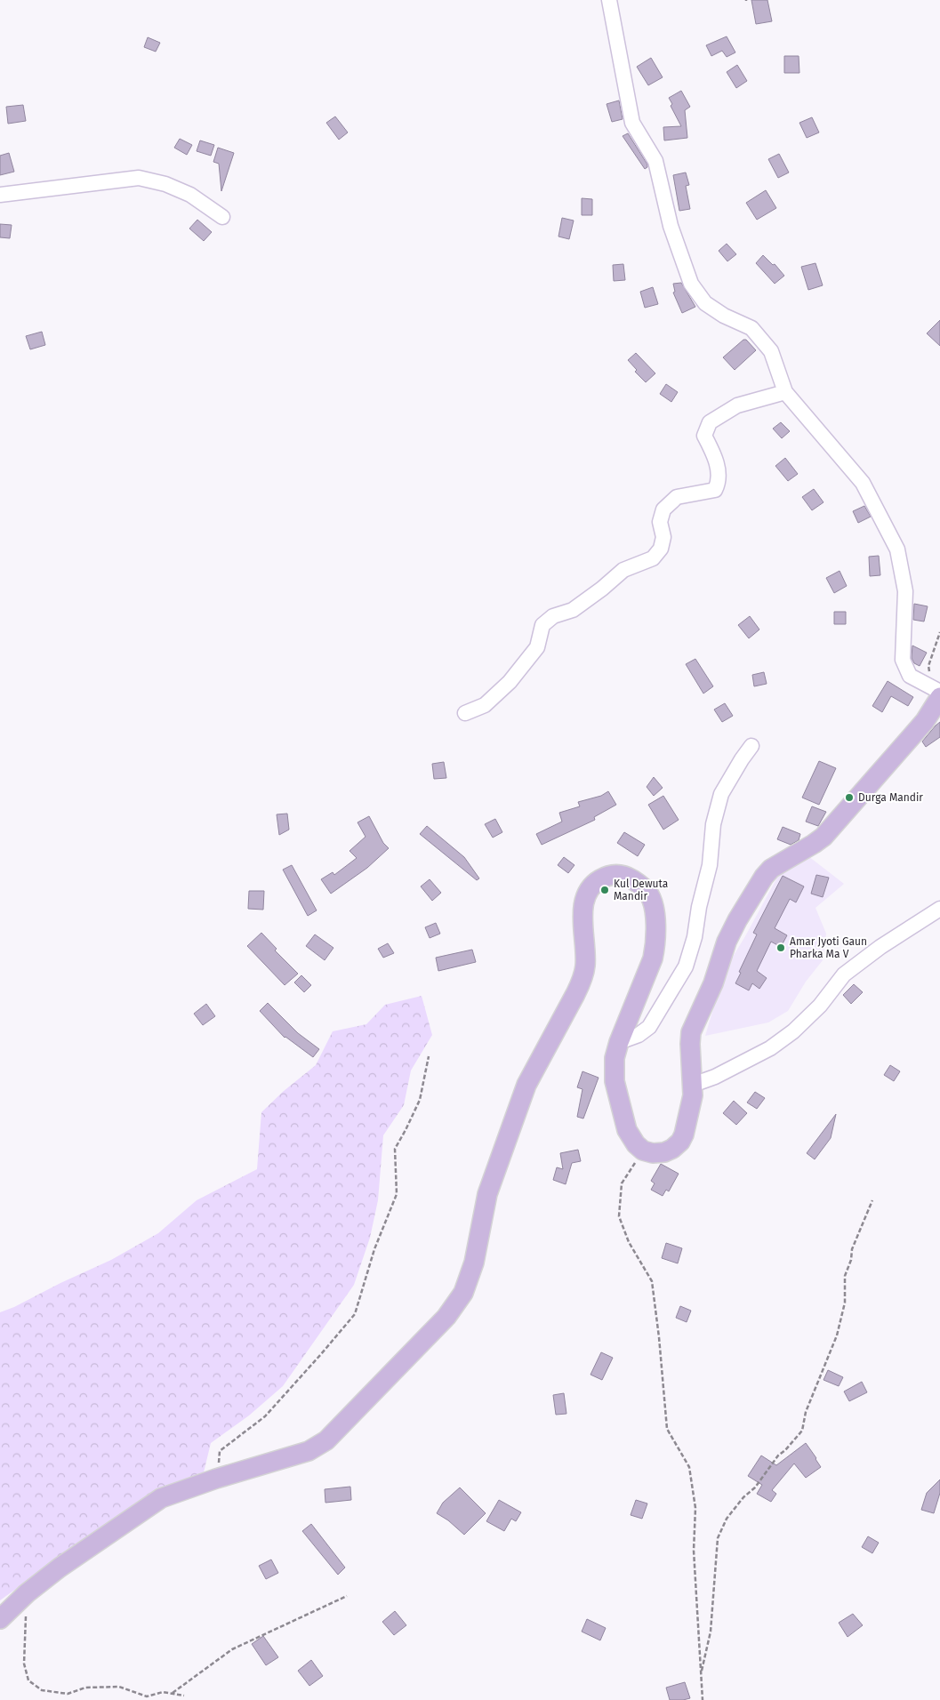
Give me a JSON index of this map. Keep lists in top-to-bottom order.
{
  "places": ["Durga Mandir", "Kul Dewuta Mandir", "Amar Jyoti Gaun Pharka Ma V"]
}
